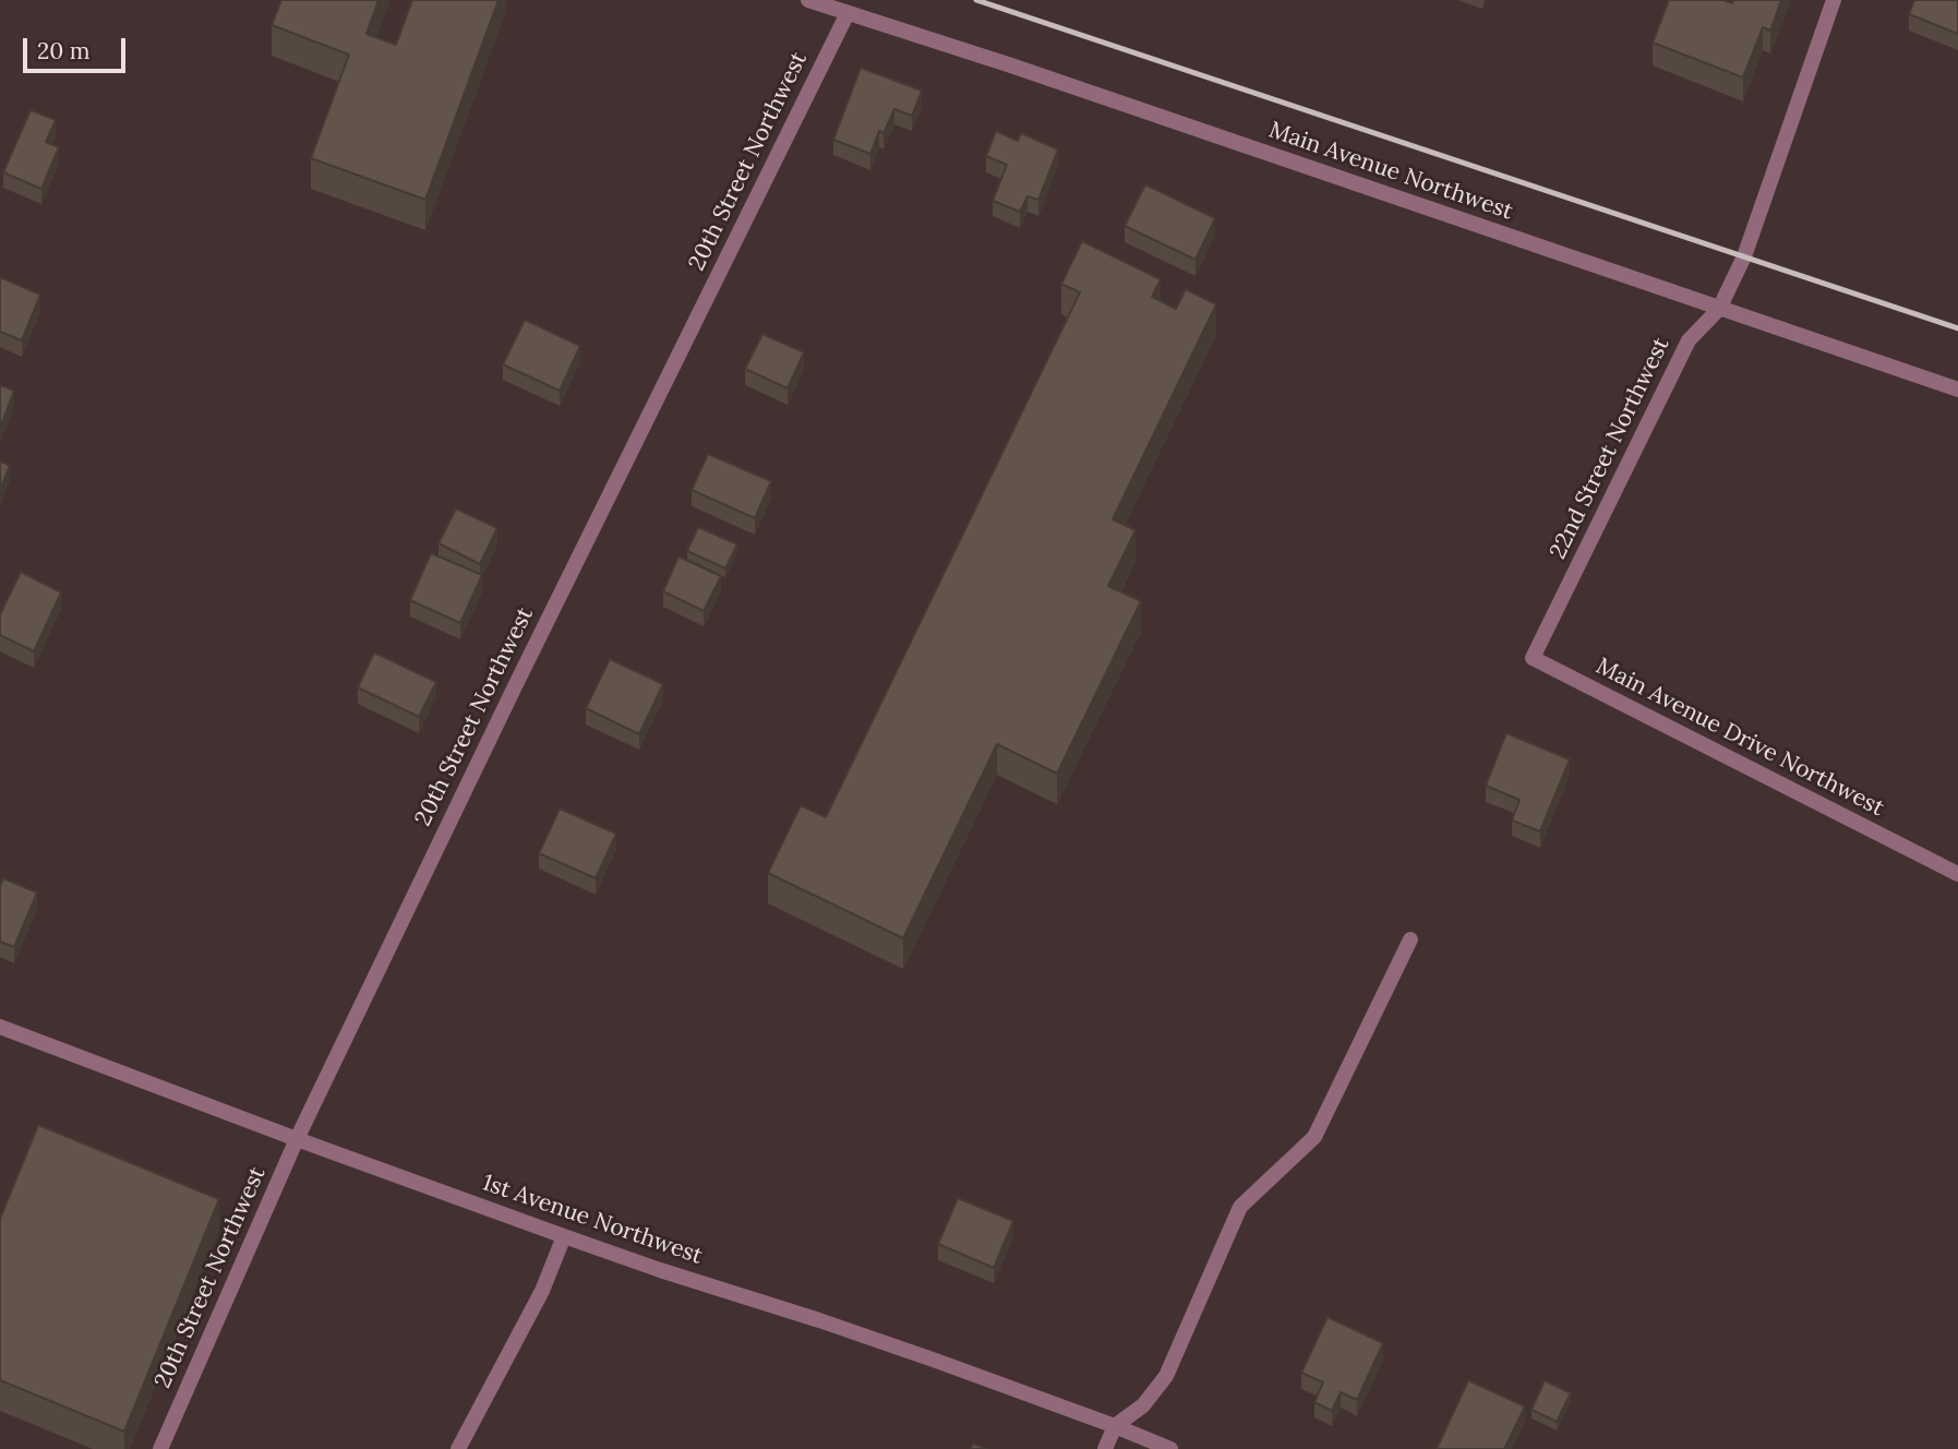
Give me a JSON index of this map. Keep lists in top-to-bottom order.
{
  "streets": {
    "street": [
      "20th Street Northwest",
      "Main Avenue Northwest",
      "22nd Street Northwest",
      "Main Avenue Drive Northwest",
      "1st Avenue Northwest"
    ]
  },
  "crossings": [
    ["20th Street Northwest", "Main Avenue Northwest"],
    ["20th Street Northwest", "1st Avenue Northwest"],
    ["Main Avenue Northwest", "22nd Street Northwest"],
    ["22nd Street Northwest", "Main Avenue Drive Northwest"]
  ],
  "scale_bar": "20 m"
}
